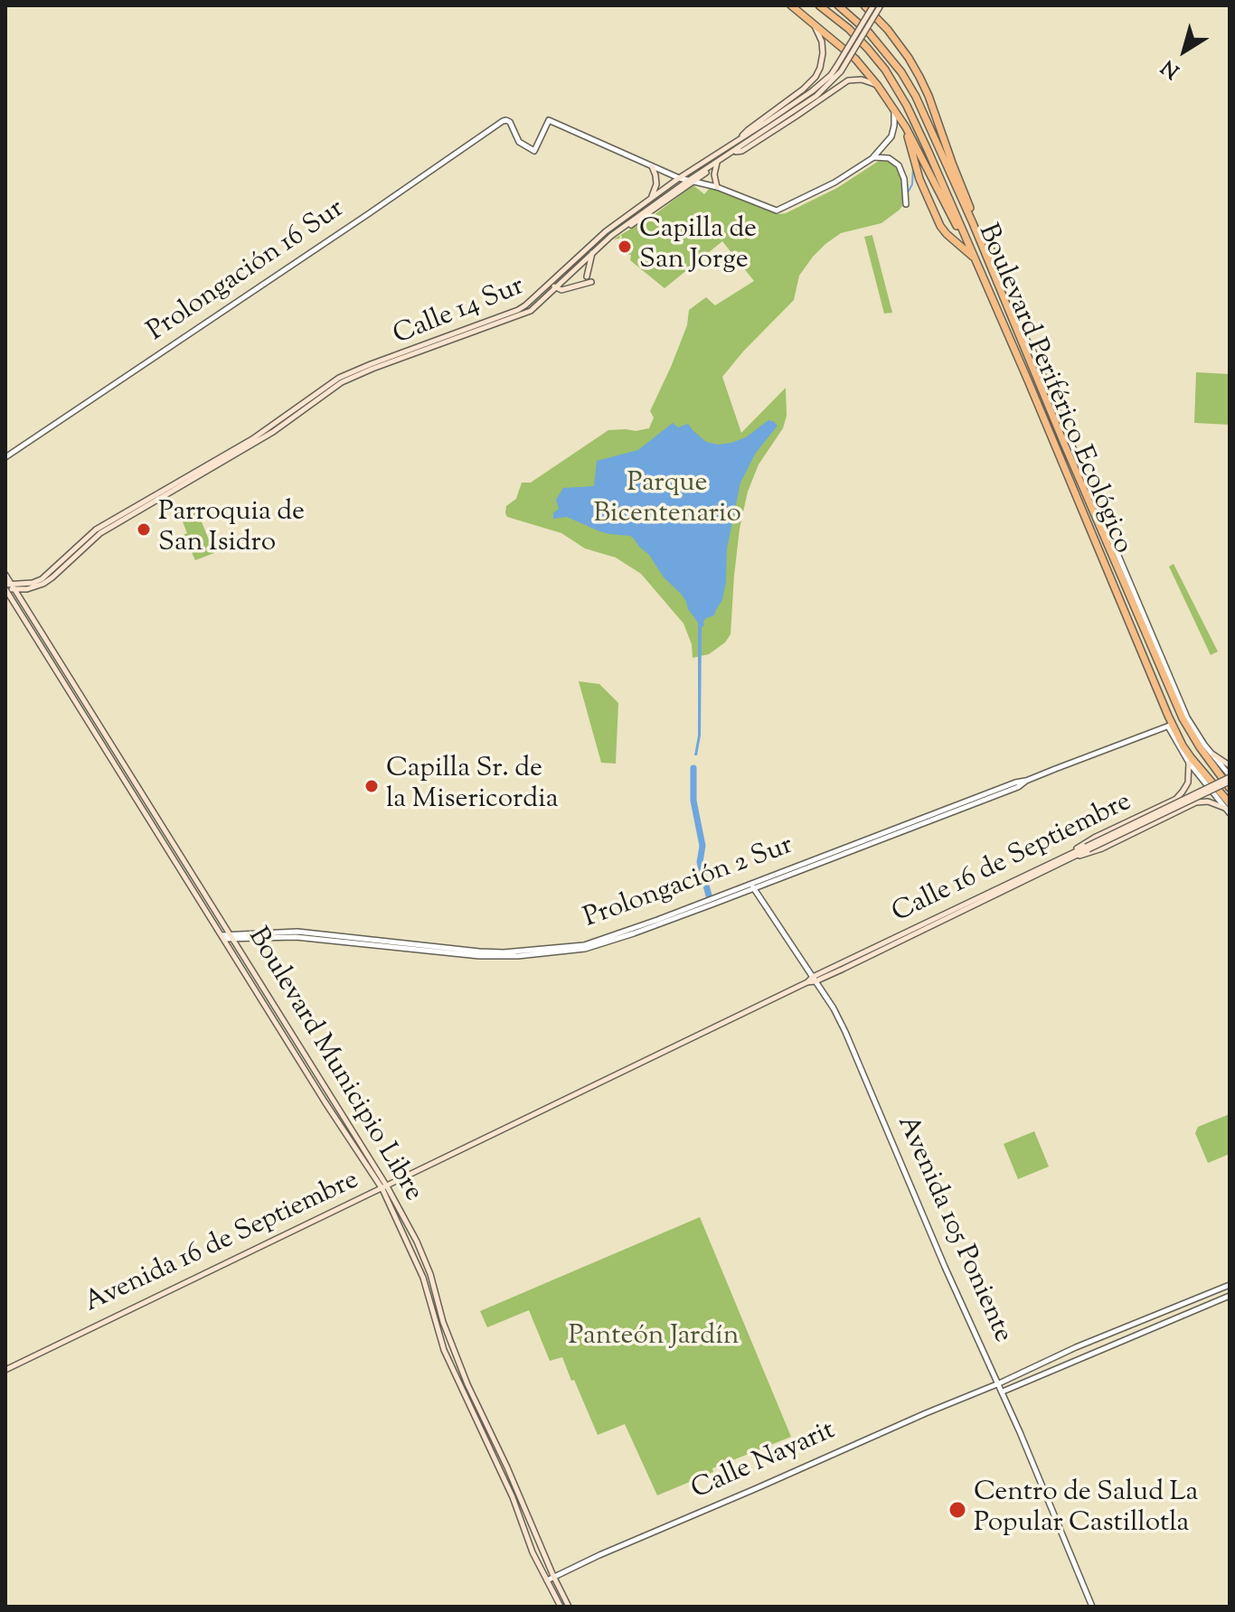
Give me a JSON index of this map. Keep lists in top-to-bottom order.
{
  "streets": {
    "highway": ["Boulevard Periférico Ecológico"],
    "main road": [
      "Calle 14 Sur",
      "Calle 16 de Septiembre",
      "Boulevard Municipio Libre",
      "Avenida 16 de Septiembre"
    ],
    "street": [
      "Prolongación 16 Sur",
      "Prolongación 2 Sur",
      "Avenida 105 Poniente",
      "Calle Nayarit"
    ]
  },
  "crossings": [
    ["Calle 14 Sur", "Boulevard Municipio Libre"],
    ["Boulevard Periférico Ecológico", "Prolongación 2 Sur"],
    ["Calle 16 de Septiembre", "Avenida 105 Poniente"],
    ["Calle 16 de Septiembre", "Avenida 16 de Septiembre"],
    ["Prolongación 2 Sur", "Boulevard Municipio Libre"],
    ["Prolongación 2 Sur", "Avenida 105 Poniente"],
    ["Boulevard Municipio Libre", "Avenida 16 de Septiembre"],
    ["Boulevard Municipio Libre", "Calle Nayarit"],
    ["Avenida 105 Poniente", "Avenida 16 de Septiembre"],
    ["Avenida 105 Poniente", "Calle Nayarit"]
  ],
  "parks": ["Parque Bicentenario", "Panteón Jardín"],
  "places": [
    "Capilla de San Jorge",
    "Parroquia de San Isidro",
    "Capilla Sr. de la Misericordia",
    "Centro de Salud La Popular Castillotla"
  ],
  "north": "bottom left"
}
